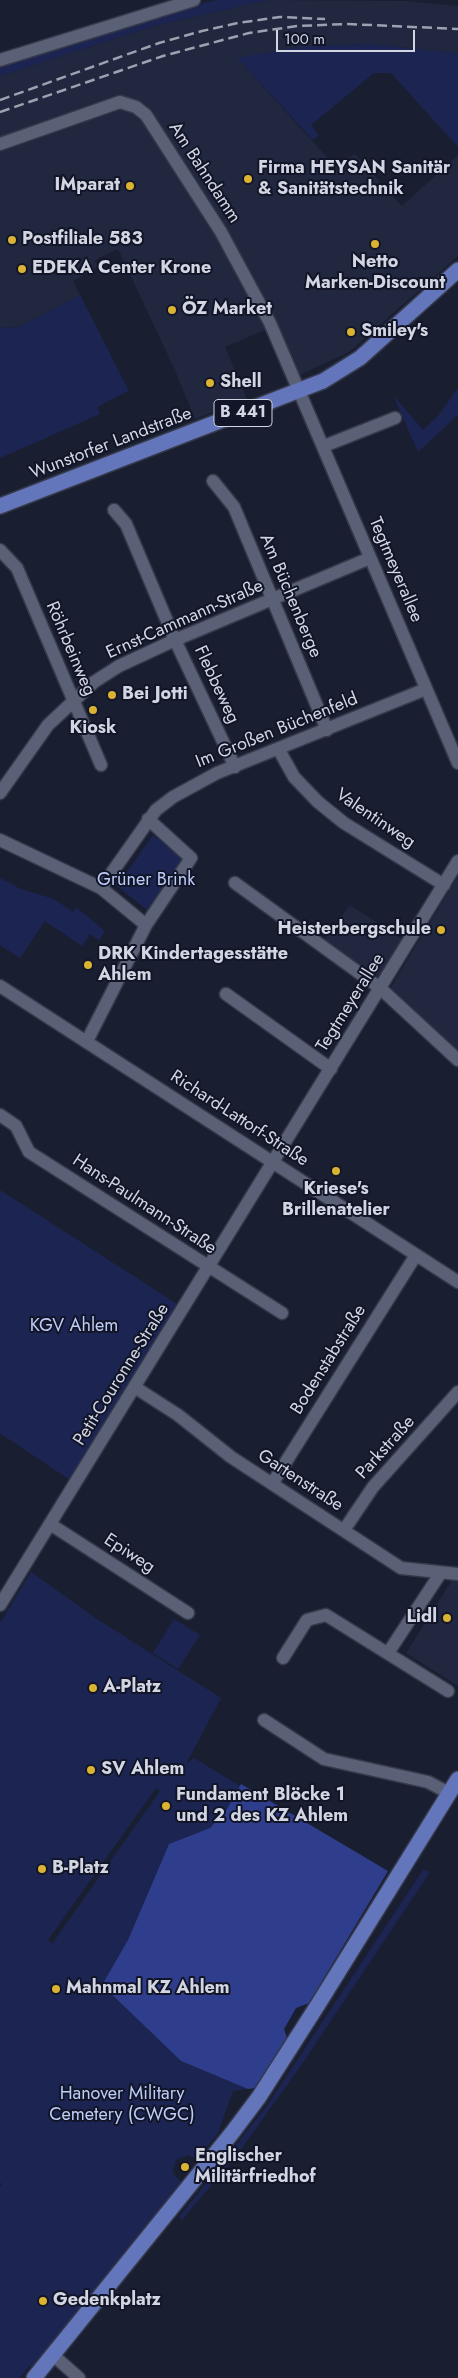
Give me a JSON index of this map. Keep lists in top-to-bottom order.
{
  "streets": {
    "main road": ["B 441", "Wunstorfer Landstraße"],
    "street": [
      "Am Bahndamm",
      "Tegtmeyerallee",
      "Am Büchenberge",
      "Ernst-Cammann-Straße",
      "Röhrbeinweg",
      "Flebbeweg",
      "Im Großen Büchenfeld",
      "Valentinweg",
      "Richard-Lattorf-Straße",
      "Hans-Paulmann-Straße",
      "Bodenstabstraße",
      "Petit-Couronne-Straße",
      "Parkstraße",
      "Gartenstraße",
      "Epiweg"
    ]
  },
  "crossings": [
    ["Am Bahndamm", "Wunstorfer Landstraße"],
    ["Am Bahndamm", "Tegtmeyerallee"],
    ["Wunstorfer Landstraße", "Tegtmeyerallee"],
    ["Tegtmeyerallee", "Ernst-Cammann-Straße"],
    ["Tegtmeyerallee", "Im Großen Büchenfeld"],
    ["Tegtmeyerallee", "Valentinweg"],
    ["Tegtmeyerallee", "Richard-Lattorf-Straße"],
    ["Tegtmeyerallee", "Petit-Couronne-Straße"],
    ["Am Büchenberge", "Ernst-Cammann-Straße"],
    ["Am Büchenberge", "Im Großen Büchenfeld"],
    ["Ernst-Cammann-Straße", "Röhrbeinweg"],
    ["Ernst-Cammann-Straße", "Flebbeweg"],
    ["Flebbeweg", "Im Großen Büchenfeld"],
    ["Im Großen Büchenfeld", "Valentinweg"],
    ["Richard-Lattorf-Straße", "Bodenstabstraße"],
    ["Richard-Lattorf-Straße", "Petit-Couronne-Straße"],
    ["Hans-Paulmann-Straße", "Petit-Couronne-Straße"],
    ["Bodenstabstraße", "Gartenstraße"],
    ["Petit-Couronne-Straße", "Gartenstraße"],
    ["Petit-Couronne-Straße", "Epiweg"],
    ["Parkstraße", "Gartenstraße"]
  ],
  "parks": ["Grüner Brink", "KGV Ahlem", "Hanover Military Cemetery (CWGC)"],
  "places": [
    "Firma HEYSAN Sanitär & Sanitätstechnik",
    "IMparat",
    "Postfiliale 583",
    "Netto Marken-Discount",
    "EDEKA Center Krone",
    "ÖZ Market",
    "Smiley's",
    "Shell",
    "Bei Jotti",
    "Kiosk",
    "Heisterbergschule",
    "DRK Kindertagesstätte Ahlem",
    "Kriese's Brillenatelier",
    "Lidl",
    "A-Platz",
    "SV Ahlem",
    "Fundament Blöcke 1 und 2 des KZ Ahlem",
    "B-Platz",
    "Mahnmal KZ Ahlem",
    "Englischer Militärfriedhof",
    "Gedenkplatz"
  ],
  "scale_bar": "100 m"
}
